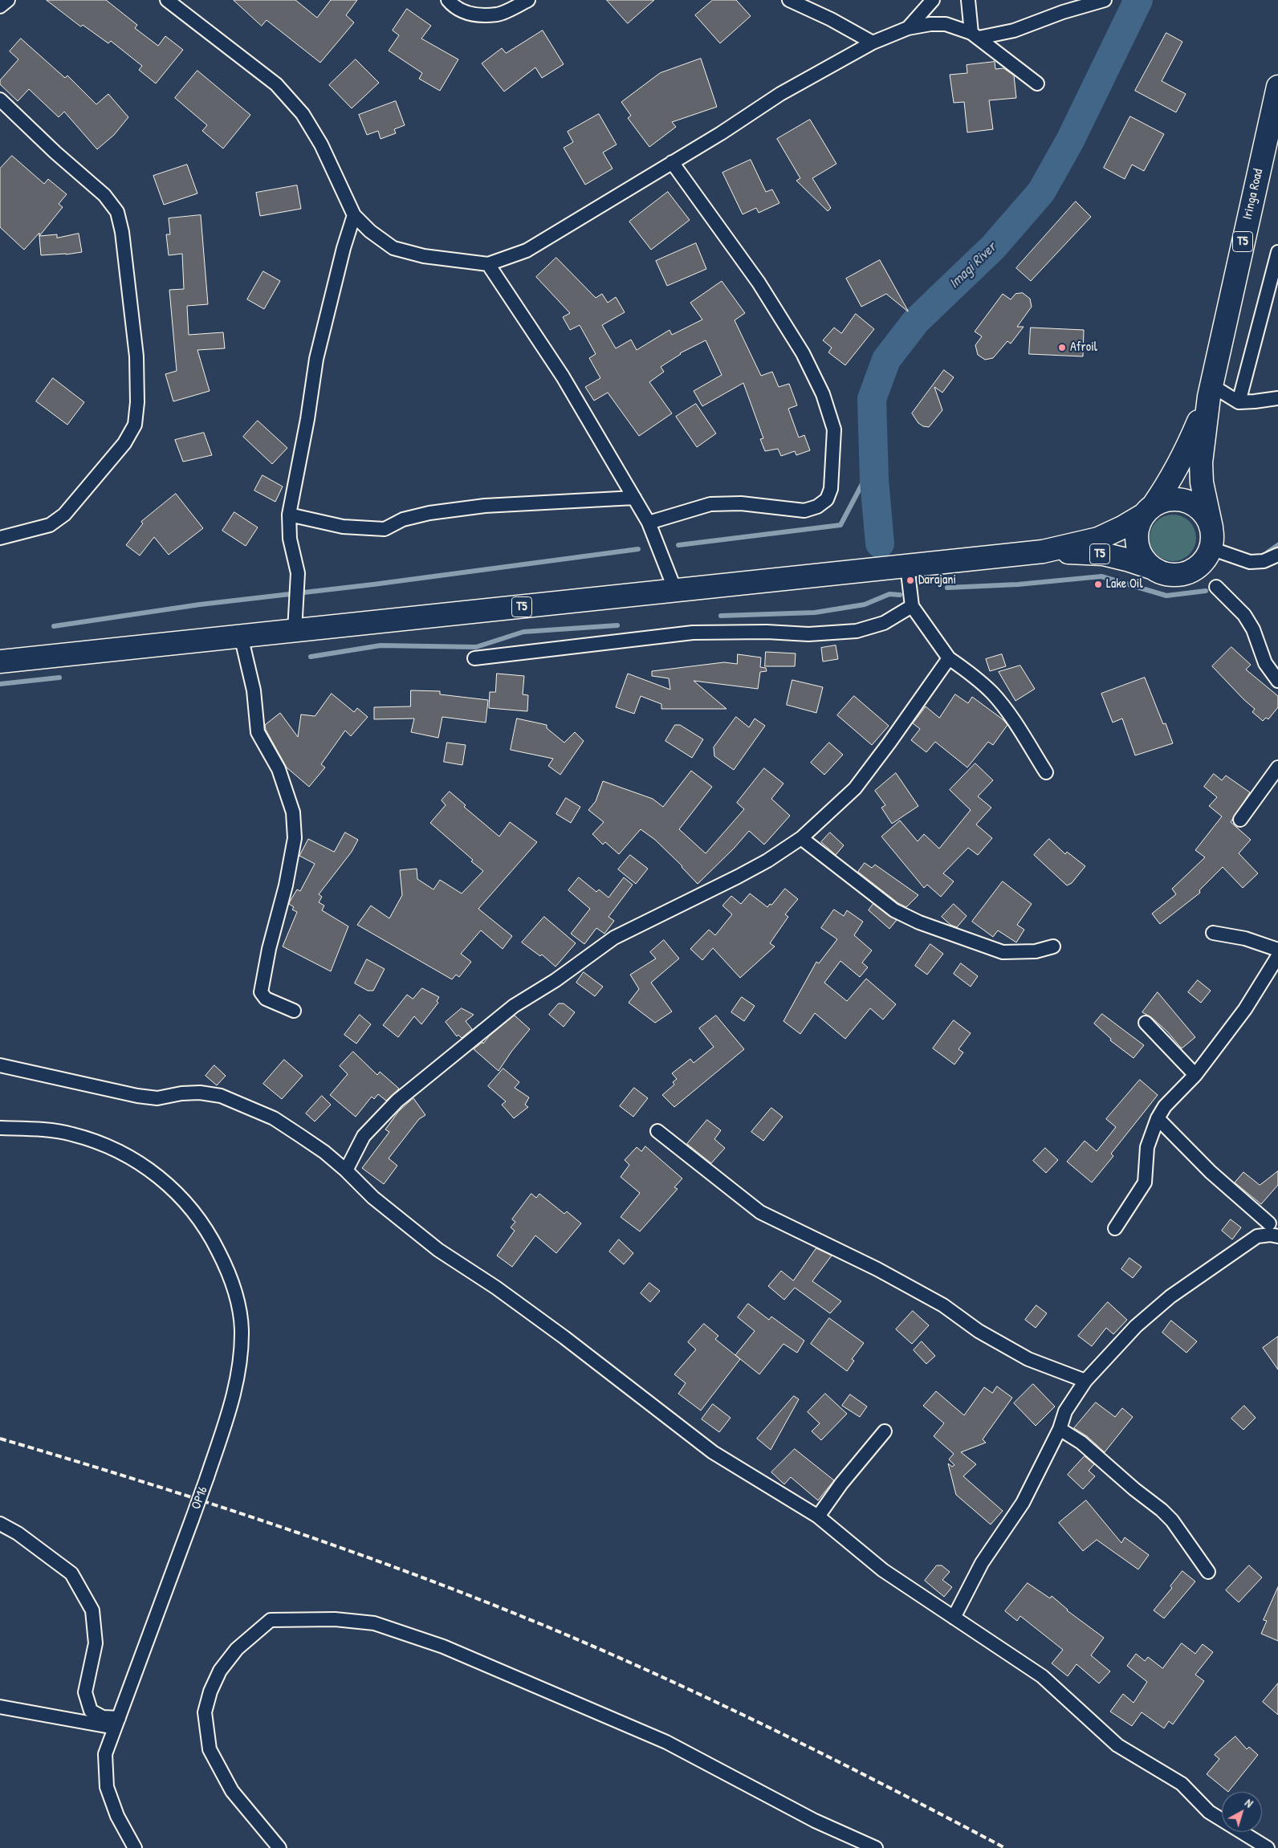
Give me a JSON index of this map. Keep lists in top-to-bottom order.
{
  "streets": {
    "highway": ["Iringa Road", "T5"],
    "street": ["OP16"]
  },
  "crossings": [
    ["Iringa Road", "T5"]
  ],
  "water": ["Imagi River"],
  "places": ["Afroil", "Darajani", "Lake Oil"],
  "north": "top right"
}
